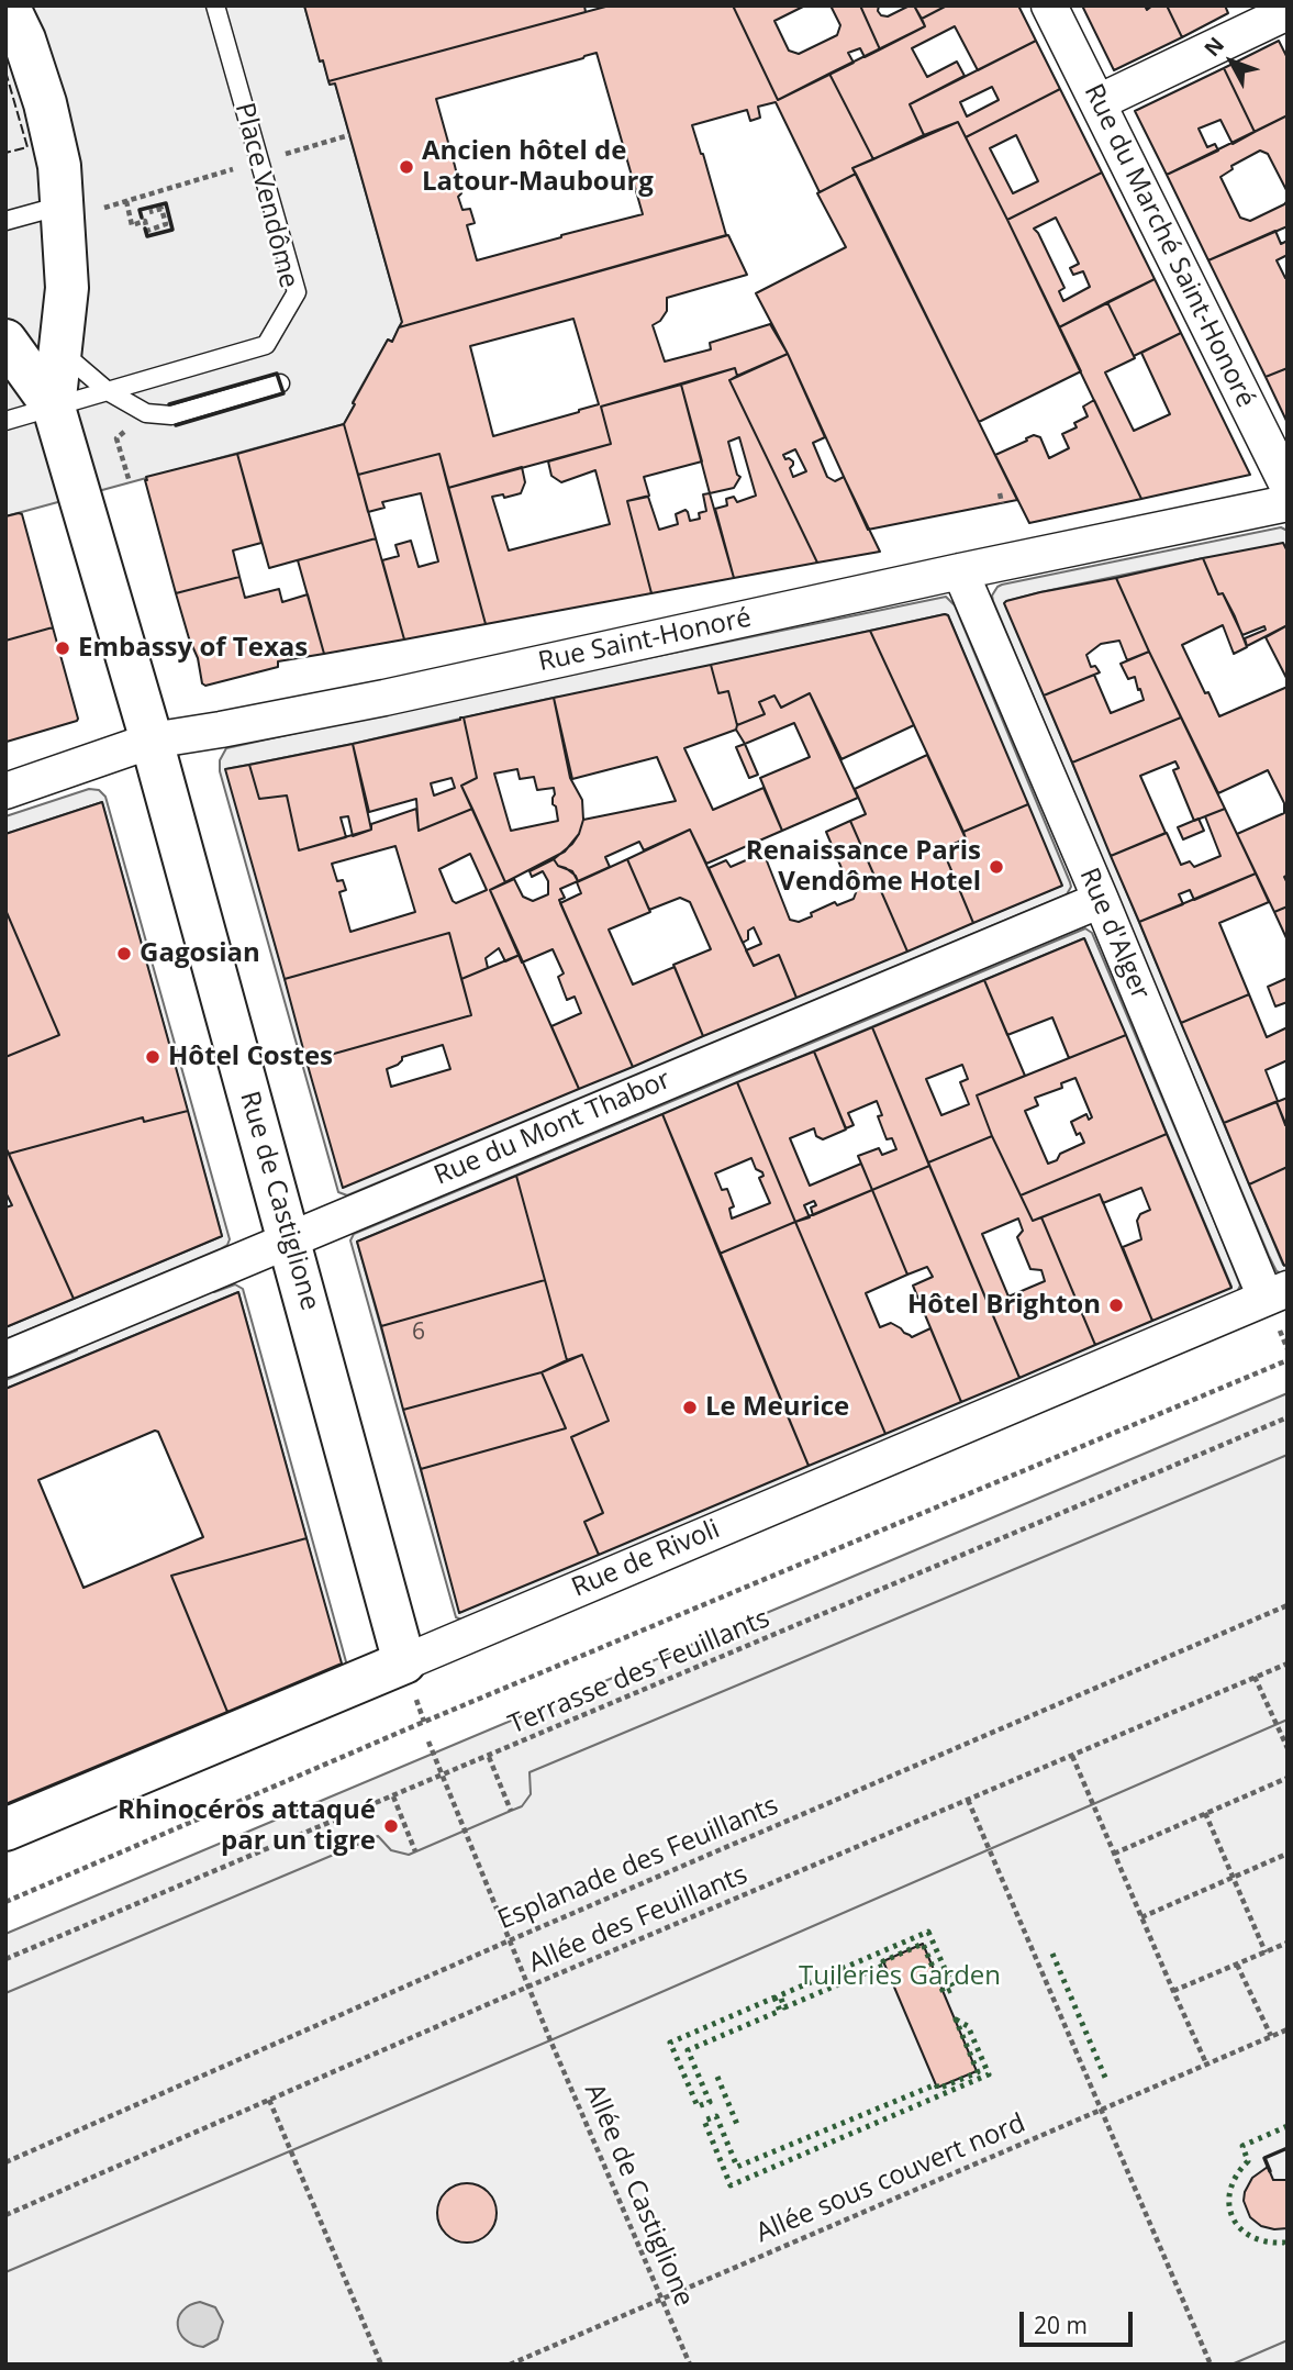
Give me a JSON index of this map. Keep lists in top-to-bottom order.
{
  "streets": {
    "street": [
      "Rue du Marché Saint-Honoré",
      "Rue Saint-Honoré",
      "Rue d'Alger",
      "Rue du Mont Thabor",
      "Rue de Castiglione",
      "Rue de Rivoli"
    ],
    "lane": ["Place Vendôme"],
    "path": [
      "Terrasse des Feuillants",
      "Esplanade des Feuillants",
      "Allée des Feuillants",
      "Allée sous couvert nord",
      "Allée de Castiglione"
    ]
  },
  "crossings": [
    ["Rue Saint-Honoré", "Rue d'Alger"],
    ["Rue Saint-Honoré", "Rue de Castiglione"],
    ["Rue d'Alger", "Rue du Mont Thabor"],
    ["Rue d'Alger", "Rue de Rivoli"],
    ["Rue du Mont Thabor", "Rue de Castiglione"],
    ["Rue de Castiglione", "Rue de Rivoli"],
    ["Terrasse des Feuillants", "Allée de Castiglione"],
    ["Esplanade des Feuillants", "Allée de Castiglione"],
    ["Allée des Feuillants", "Allée de Castiglione"],
    ["Allée sous couvert nord", "Allée de Castiglione"]
  ],
  "parks": ["Tuileries Garden"],
  "places": [
    "Ancien hôtel de Latour-Maubourg",
    "Embassy of Texas",
    "Renaissance Paris Vendôme Hotel",
    "Gagosian",
    "Hôtel Costes",
    "Hôtel Brighton",
    "Le Meurice",
    "Rhinocéros attaqué par un tigre"
  ],
  "house_numbers": ["6"],
  "scale_bar": "20 m",
  "north": "top left"
}
